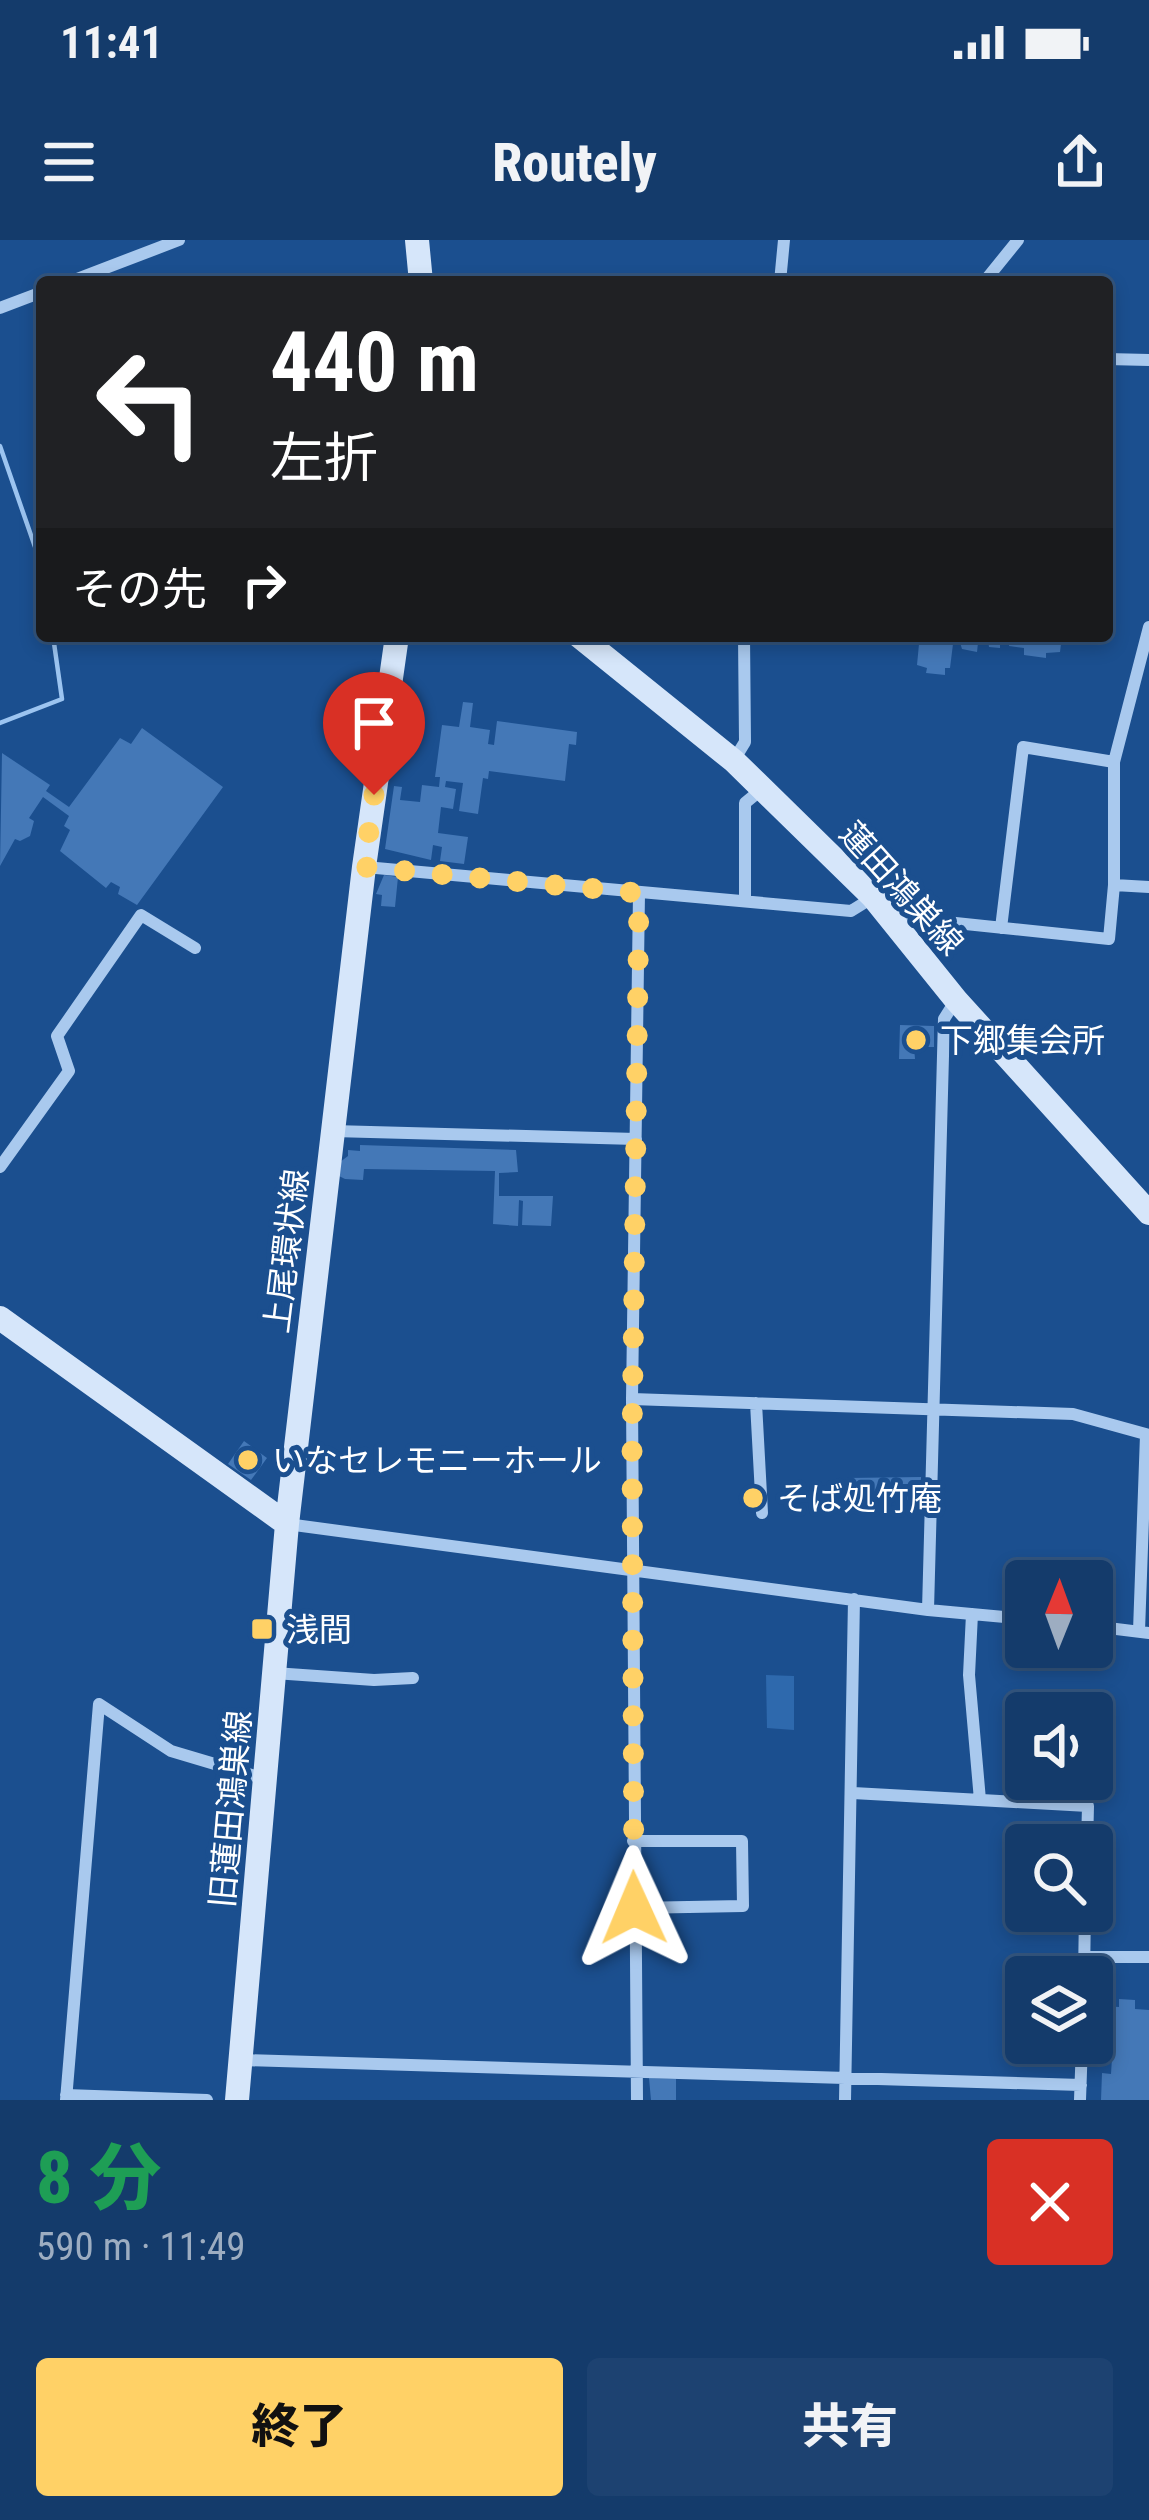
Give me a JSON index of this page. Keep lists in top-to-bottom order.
{
  "streets": {
    "main road": ["蓮田鴻巣線", "上尾環状線", "旧蓮田鴻巣線"]
  },
  "crossings": [
    ["上尾環状線", "旧蓮田鴻巣線"]
  ],
  "places": {
    "other": ["下郷集会所", "いなセレモニーホール", "そば処竹庵"],
    "transit": ["浅間"]
  },
  "north": "top",
  "page": {
    "status": "11:41",
    "header": "Routely",
    "turn": ["440 m", "左折"],
    "then": "その先",
    "heading": ["8 分", "590 m · 11:49"],
    "buttons": ["終了", "共有"]
  }
}
